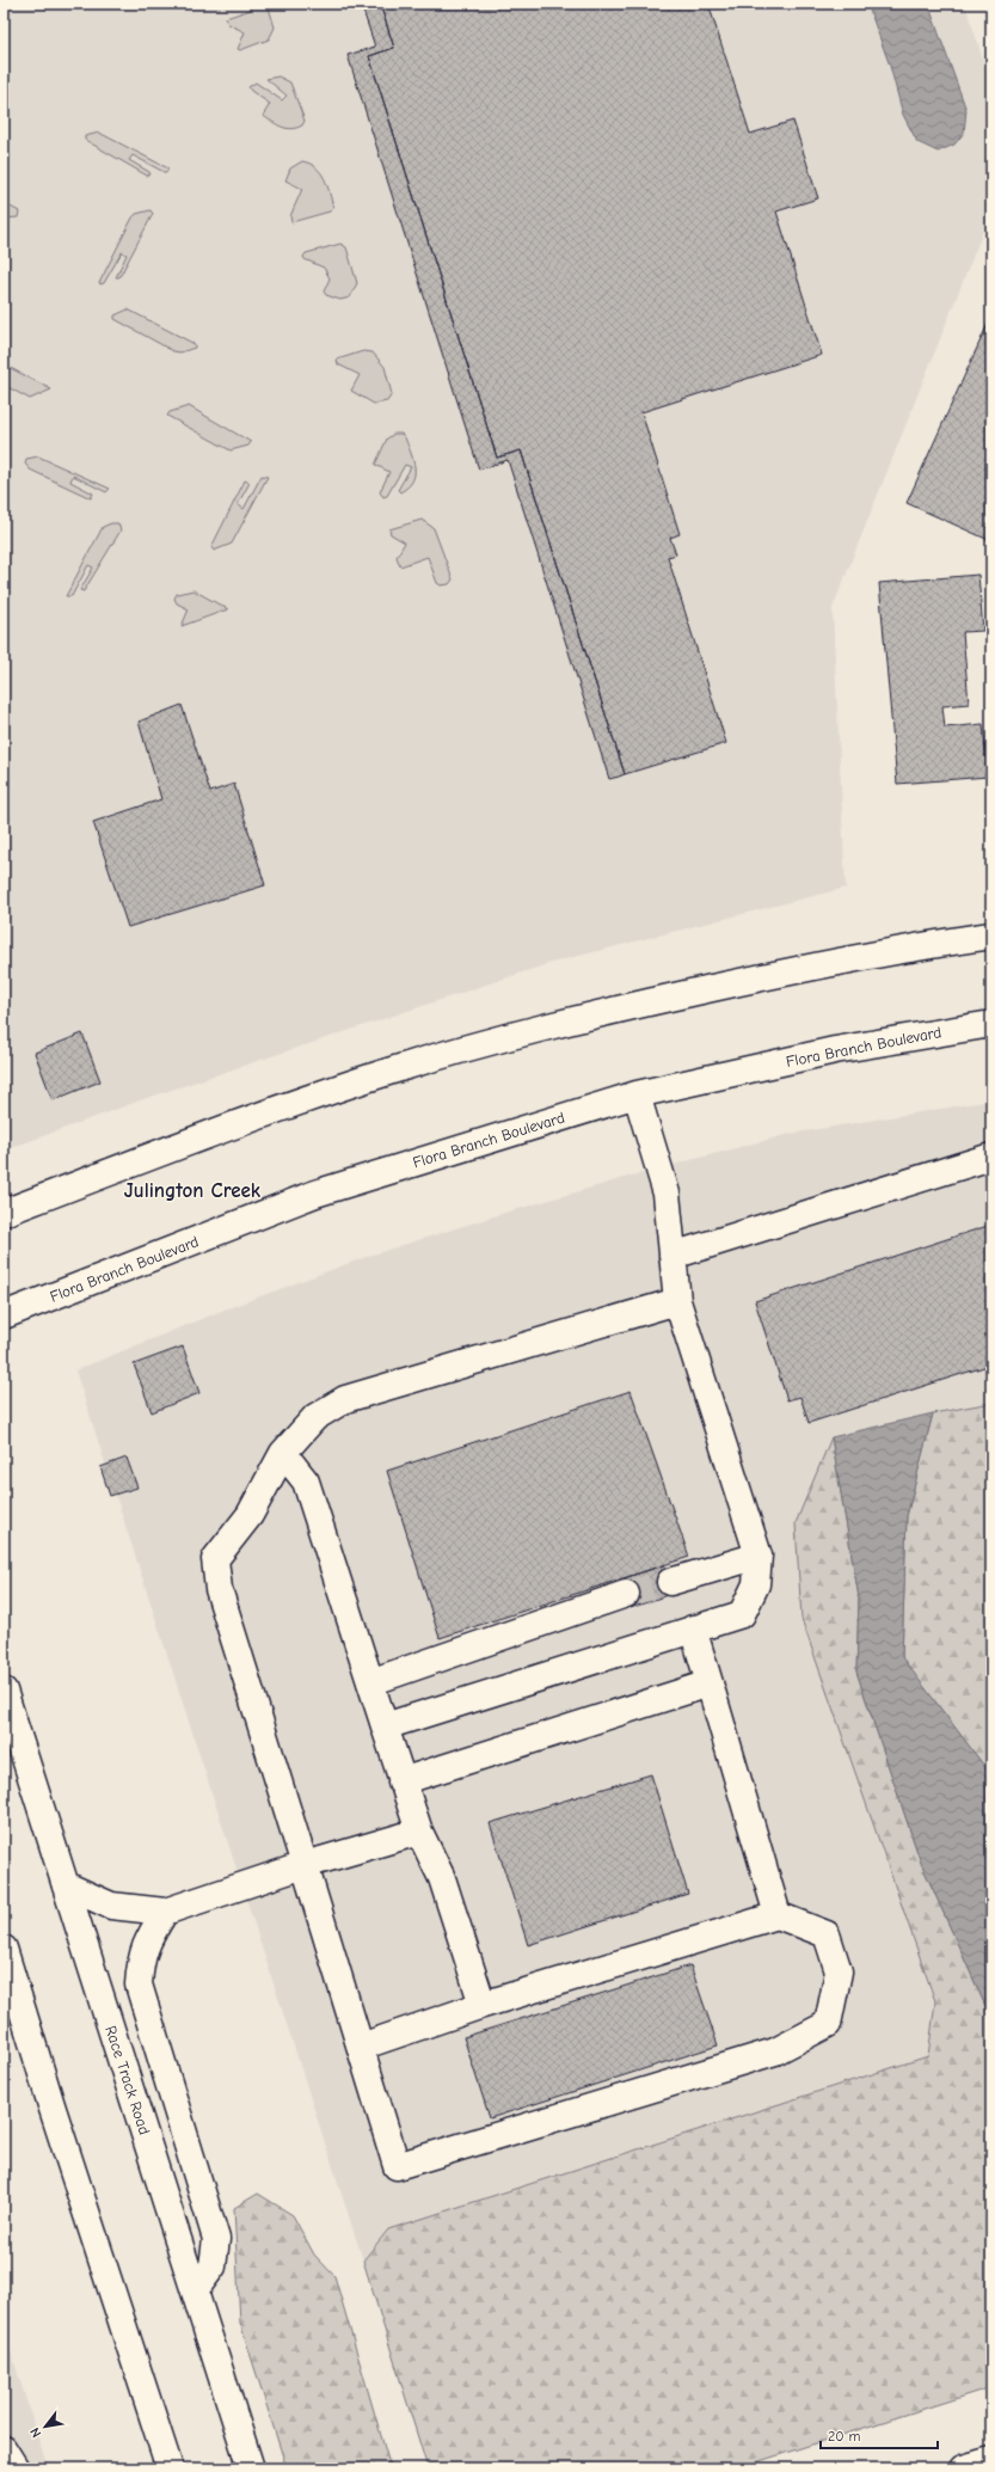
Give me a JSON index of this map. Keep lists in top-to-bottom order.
{
  "streets": {
    "street": ["Flora Branch Boulevard", "Race Track Road"]
  },
  "districts": ["Julington Creek"],
  "scale_bar": "20 m",
  "north": "bottom left"
}
